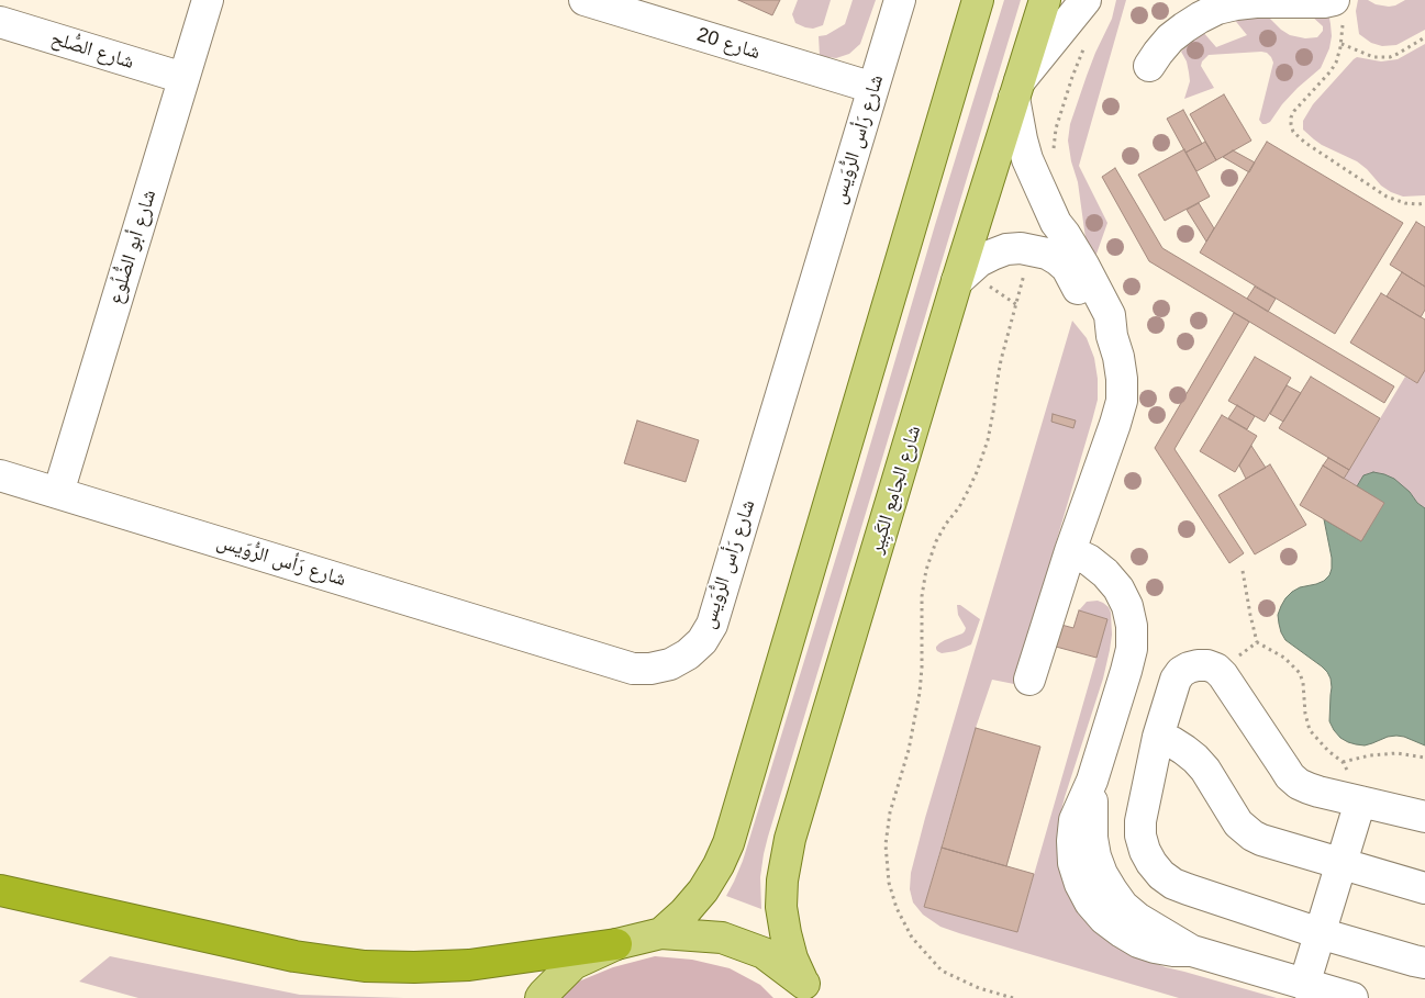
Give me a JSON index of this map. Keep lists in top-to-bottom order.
{
  "streets": {
    "main road": ["شارع الجامِع الكَبِير"],
    "street": [
      "شارع 20",
      "شارع الصُّلح",
      "شارع رَأس الرُّوَيس",
      "شارع أبو الضُّلُوع"
    ]
  },
  "crossings": [
    ["شارع 20", "شارع رَأس الرُّوَيس"],
    ["شارع الصُّلح", "شارع أبو الضُّلُوع"],
    ["شارع رَأس الرُّوَيس", "شارع أبو الضُّلُوع"]
  ]
}
